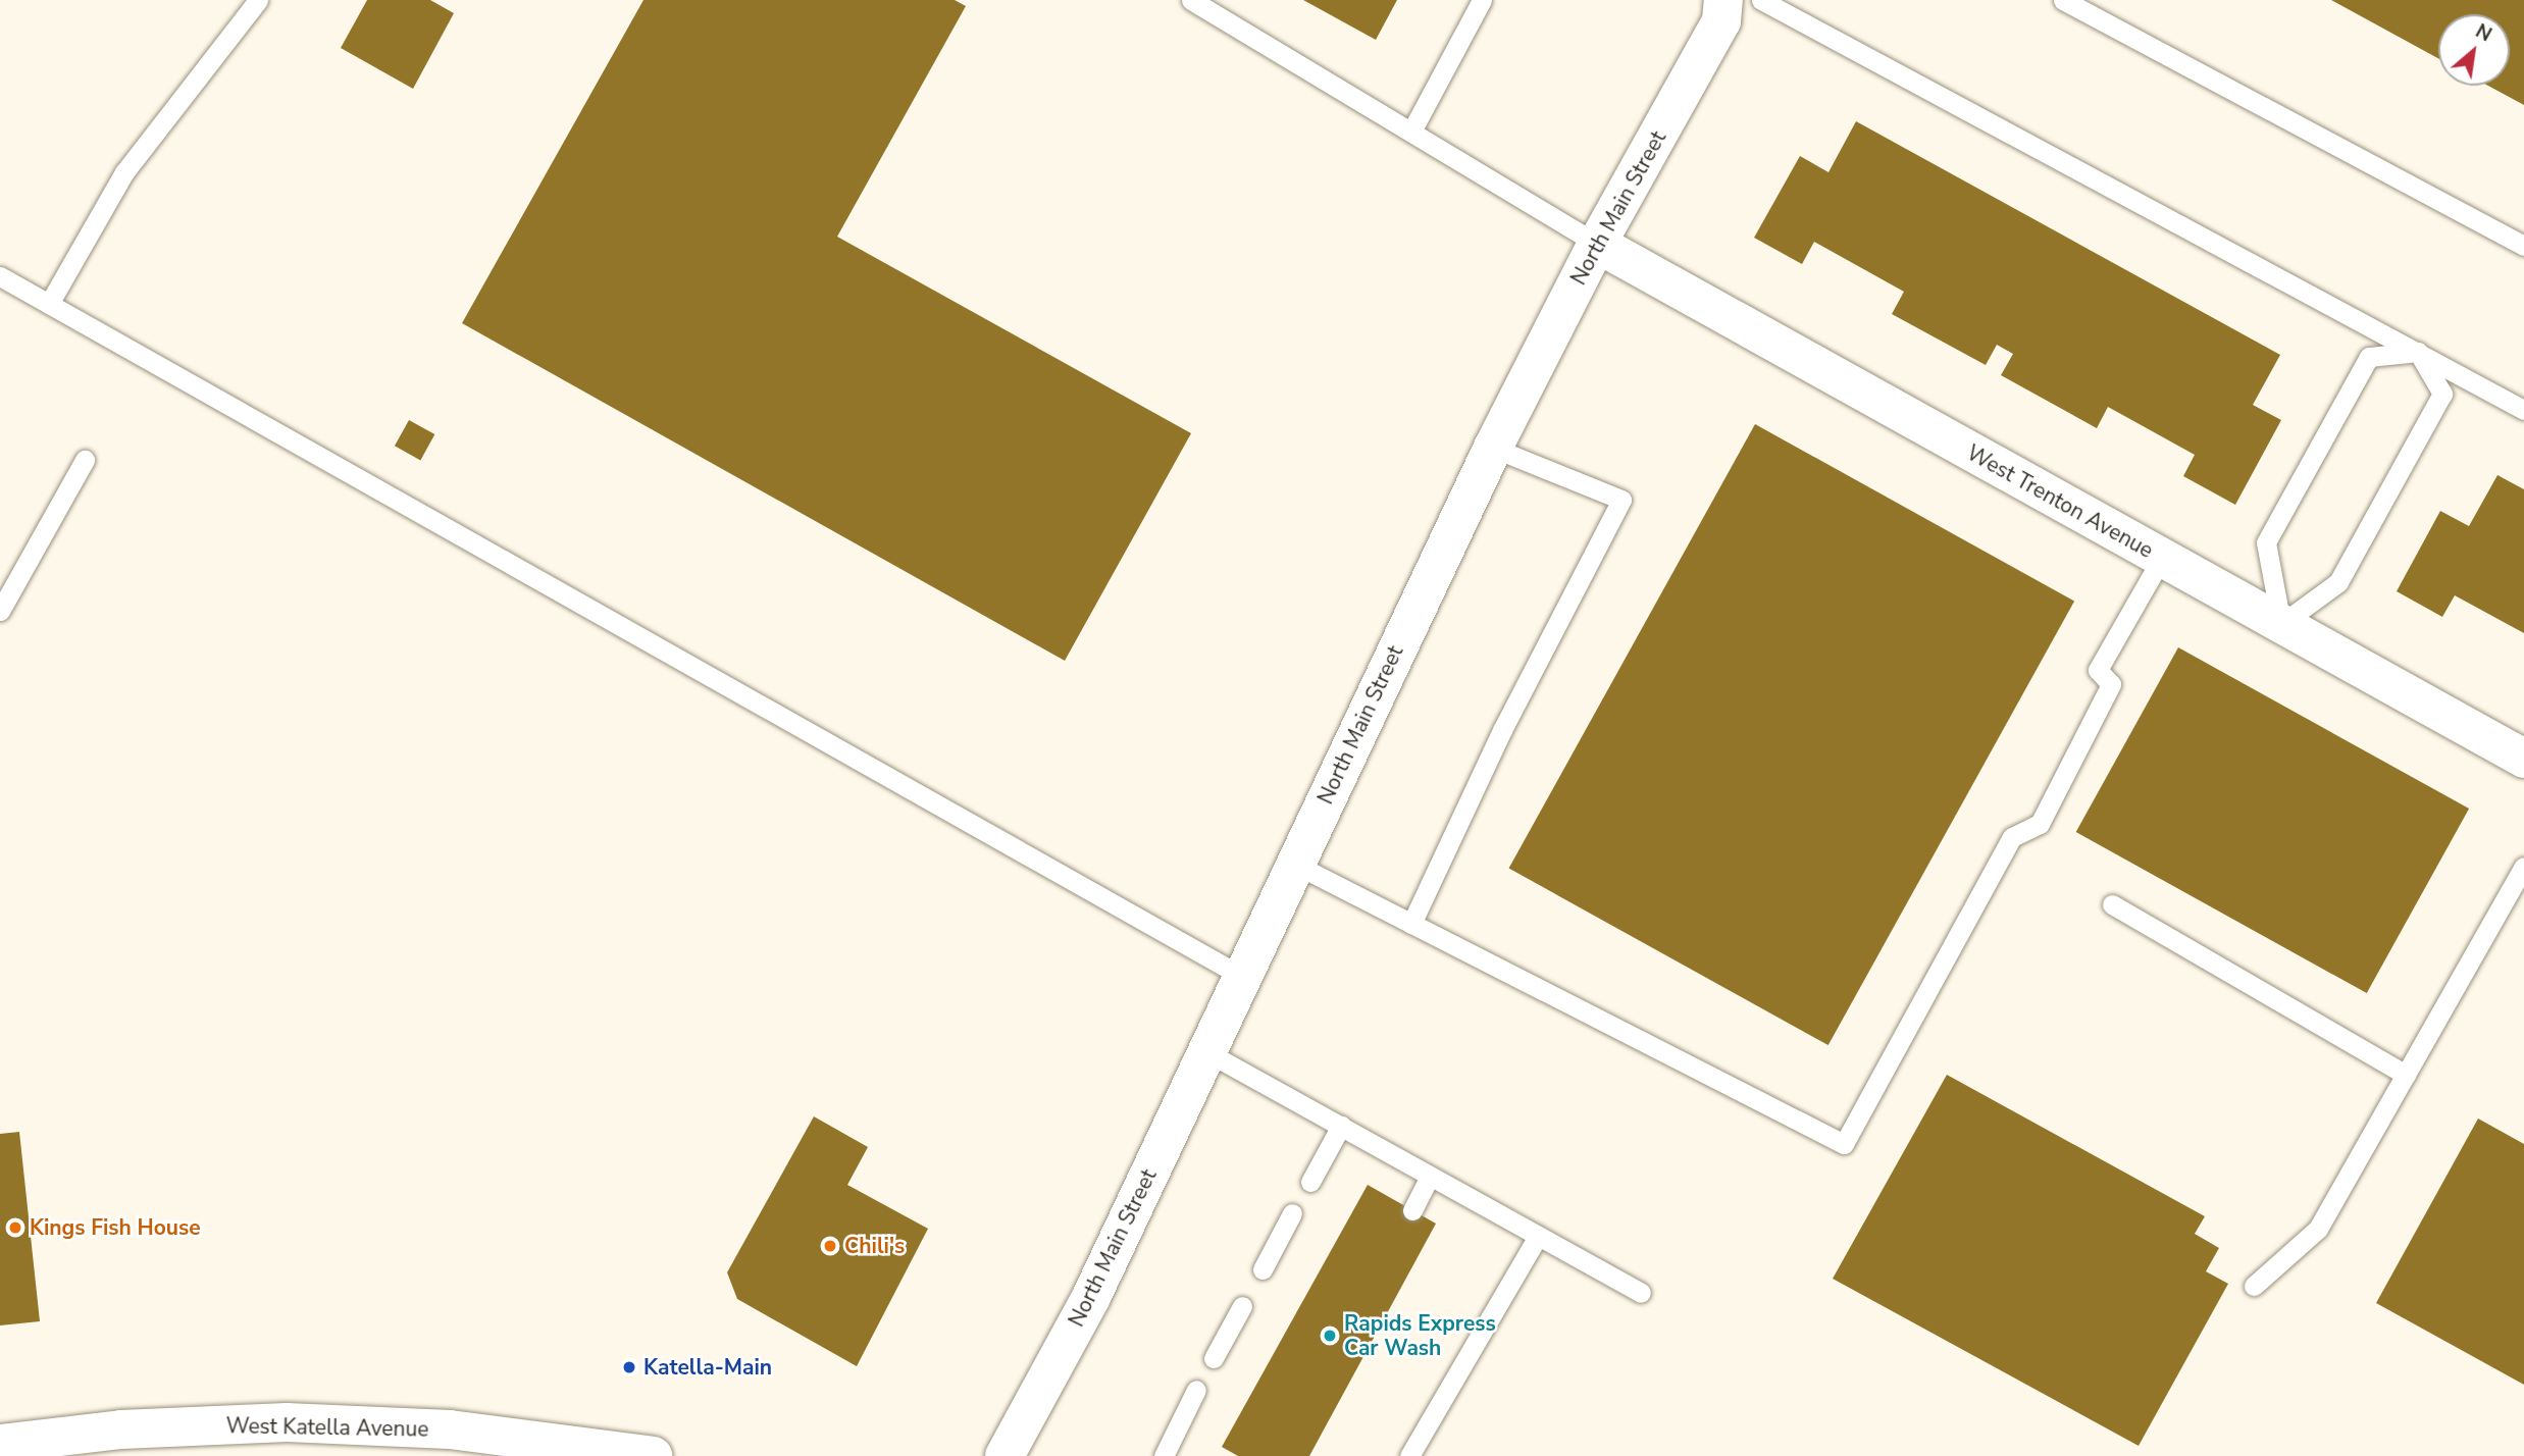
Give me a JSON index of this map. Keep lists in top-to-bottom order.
{
  "streets": {
    "main road": ["North Main Street", "West Trenton Avenue", "West Katella Avenue"]
  },
  "crossings": [
    ["North Main Street", "West Trenton Avenue"]
  ],
  "places": [
    "Kings Fish House",
    "Chili's",
    "Rapids Express Car Wash",
    "Katella-Main"
  ],
  "north": "top right"
}
